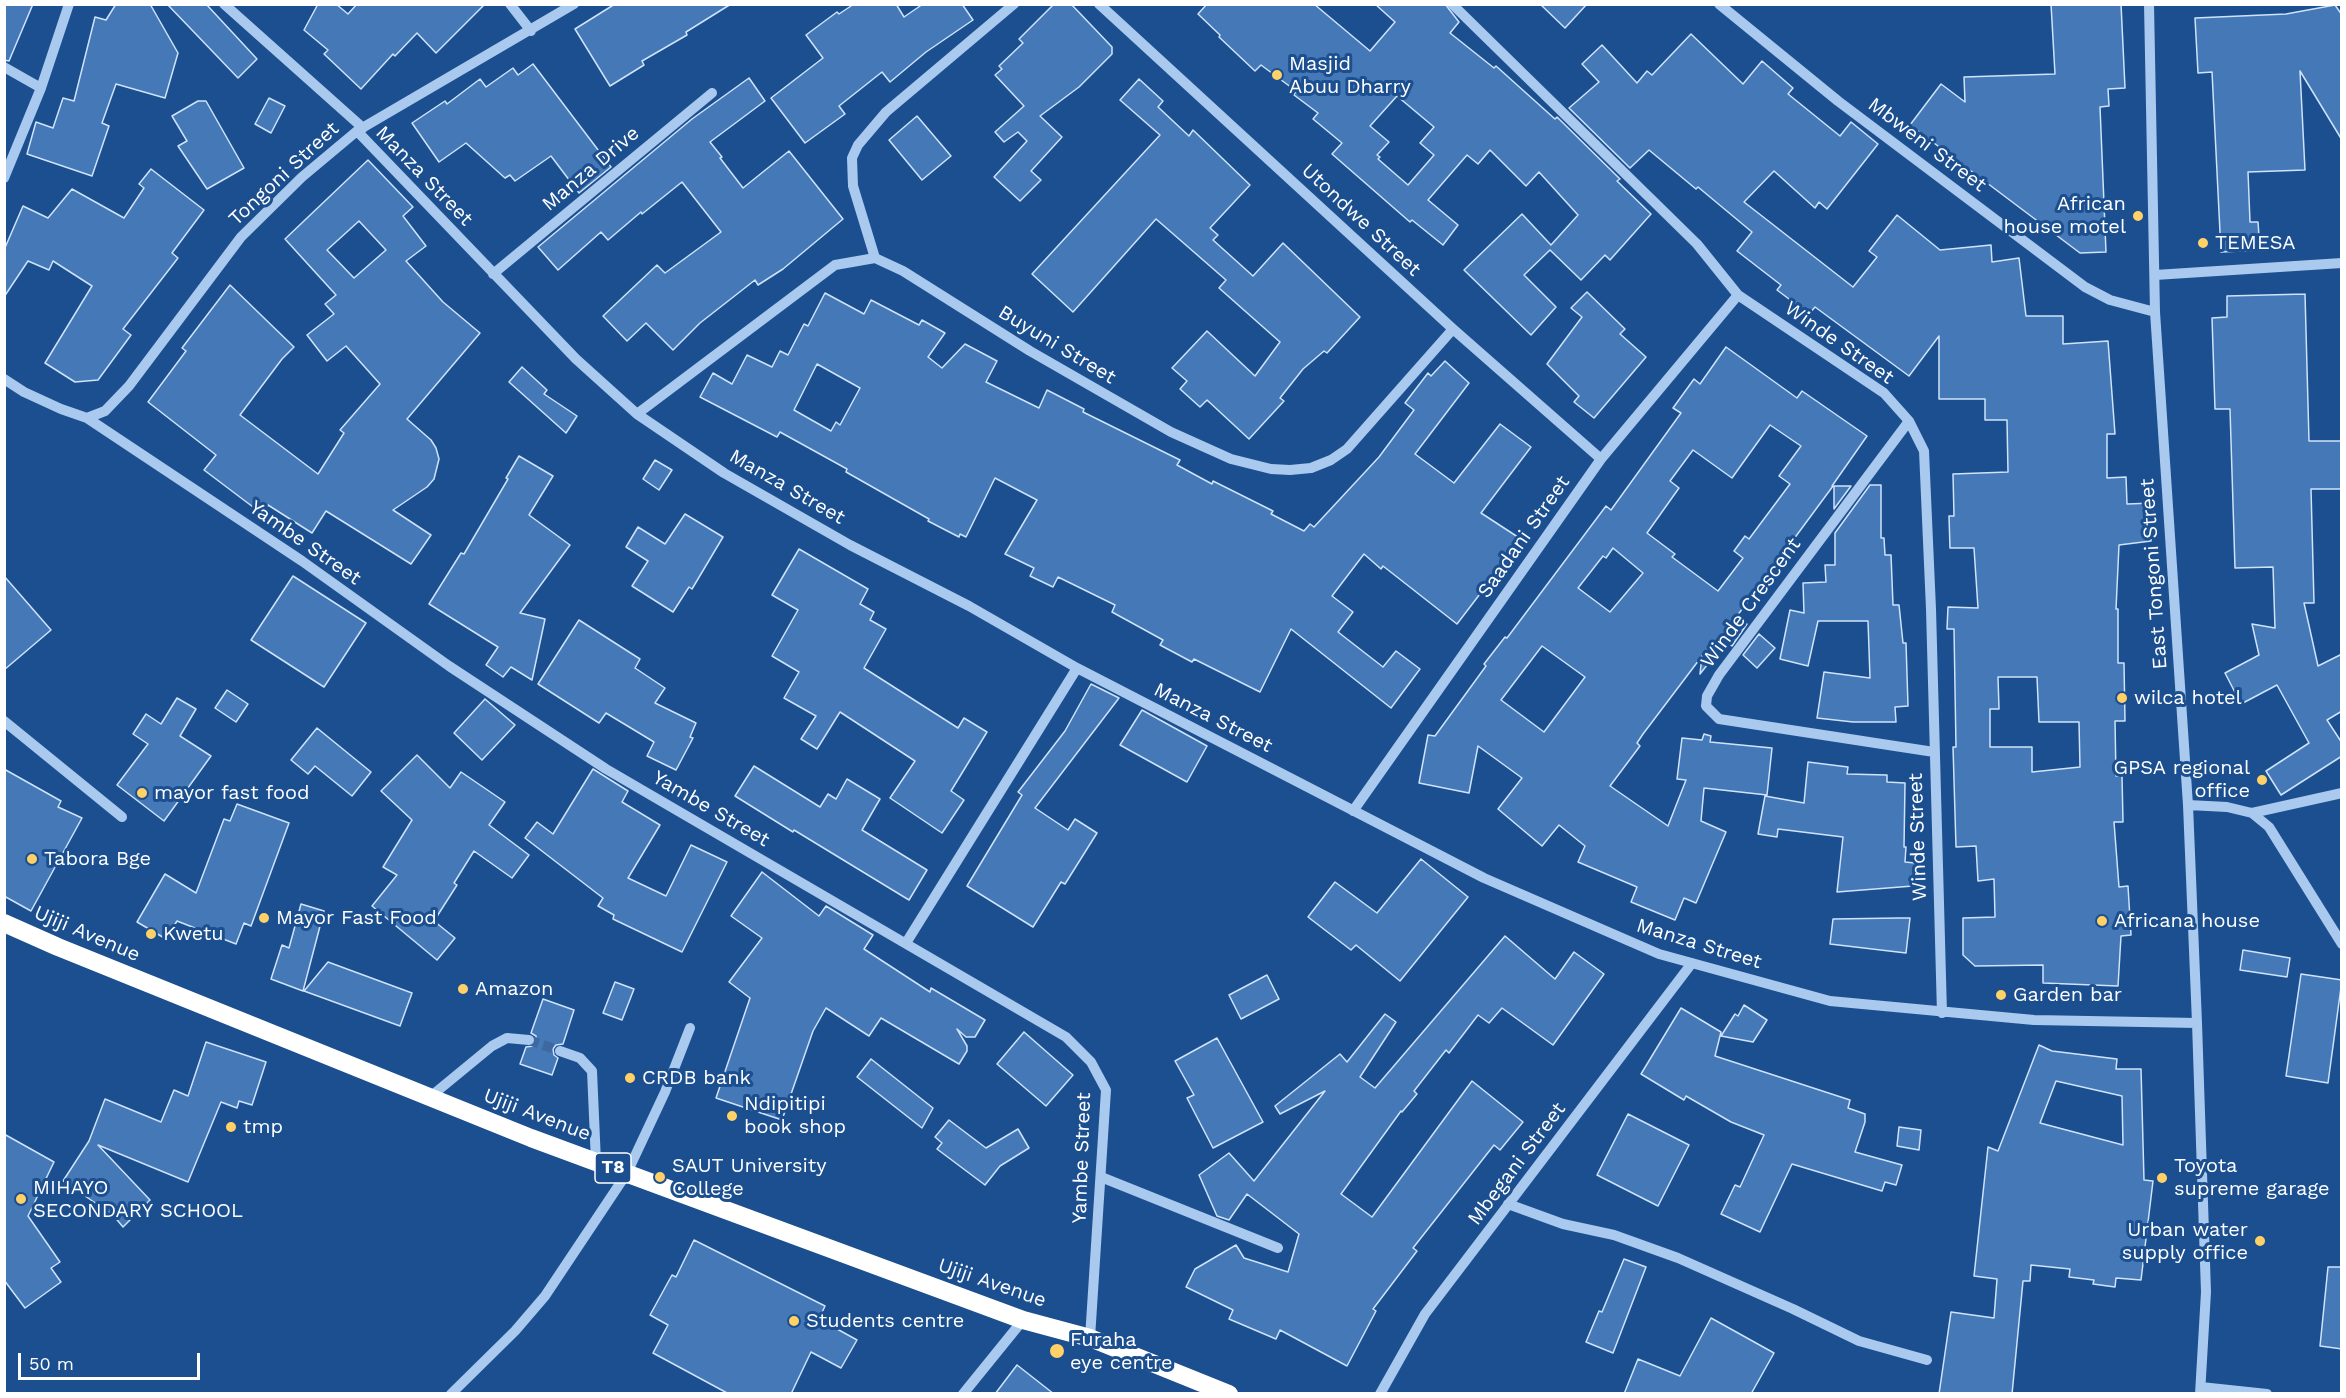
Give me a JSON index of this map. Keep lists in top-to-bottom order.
{
  "streets": {
    "highway": ["Ujiji Avenue", "T8"],
    "street": [
      "Mbweni Street",
      "Manza Drive",
      "Tongoni Street",
      "Manza Street",
      "Utondwe Street",
      "Winde Street",
      "Buyuni Street",
      "Saadani Street",
      "Yambe Street",
      "East Tongoni Street",
      "Winde Crescent",
      "Mbegani Street"
    ]
  },
  "crossings": [
    ["Mbweni Street", "East Tongoni Street"],
    ["Manza Drive", "Manza Street"],
    ["Tongoni Street", "Manza Street"],
    ["Tongoni Street", "Yambe Street"],
    ["Manza Street", "Winde Street"],
    ["Manza Street", "Saadani Street"],
    ["Manza Street", "East Tongoni Street"],
    ["Manza Street", "Mbegani Street"],
    ["Utondwe Street", "Buyuni Street"],
    ["Utondwe Street", "Saadani Street"],
    ["Winde Street", "Saadani Street"],
    ["Winde Street", "Winde Crescent"],
    ["Yambe Street", "Ujiji Avenue"]
  ],
  "places": [
    "Masjid Abuu Dharry",
    "African house motel",
    "TEMESA",
    "wilca hotel",
    "GPSA regional office",
    "mayor fast food",
    "Tabora Bge",
    "Mayor Fast Food",
    "Africana house",
    "Kwetu",
    "Amazon",
    "Garden bar",
    "CRDB bank",
    "Ndipitipi book shop",
    "tmp",
    "SAUT University College",
    "Toyota supreme garage",
    "MIHAYO SECONDARY SCHOOL",
    "Urban water supply office",
    "Students centre",
    "Furaha eye centre"
  ],
  "scale_bar": "50 m"
}
